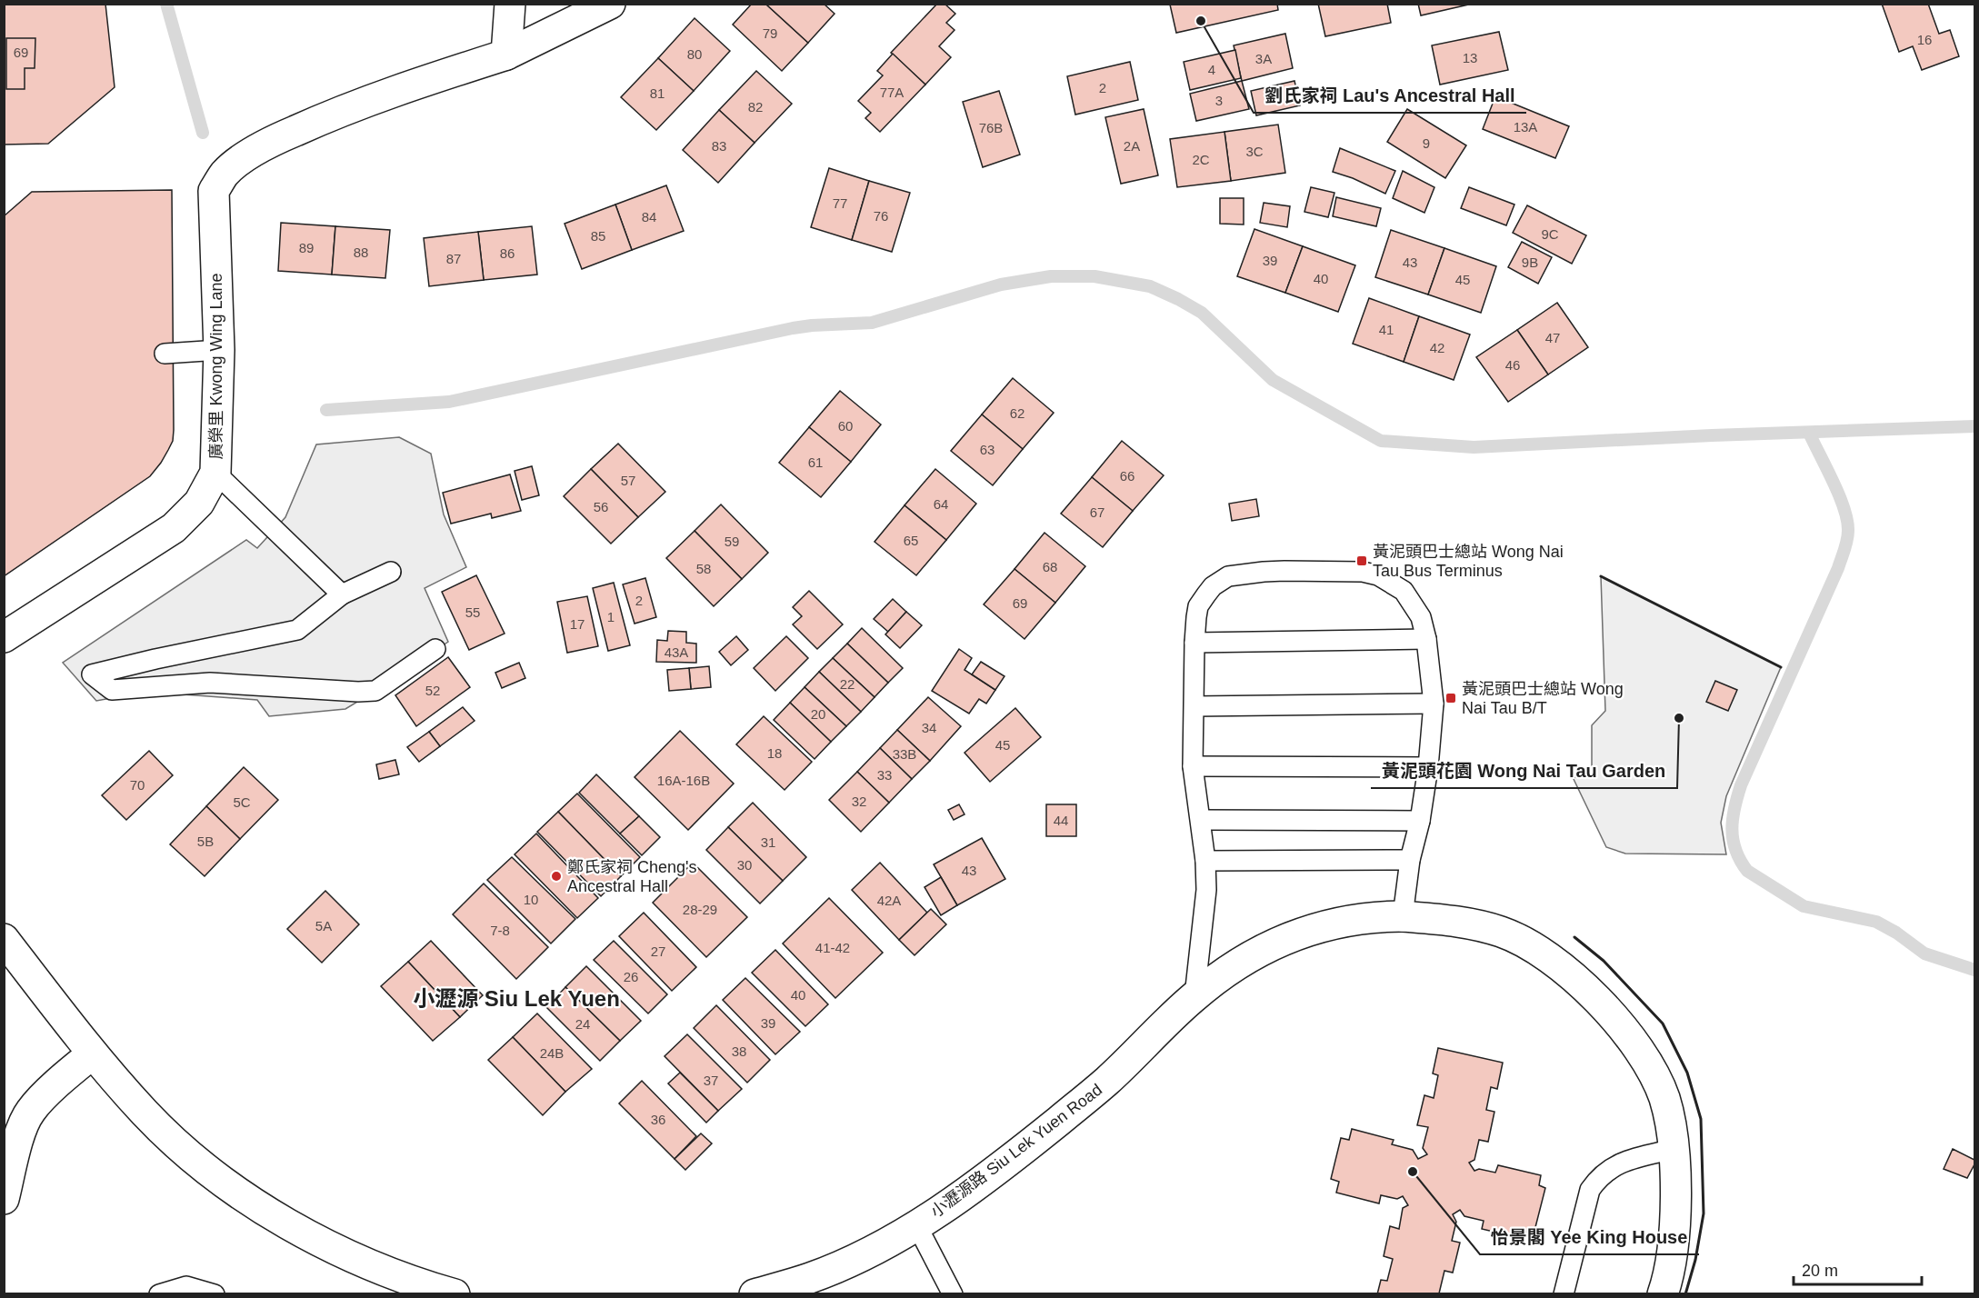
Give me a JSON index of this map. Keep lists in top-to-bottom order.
{
  "streets": {
    "street": ["廣榮里 Kwong Wing Lane", "小瀝源路 Siu Lek Yuen Road"]
  },
  "districts": ["小瀝源 Siu Lek Yuen"],
  "places": {
    "other": [
      "劉氏家祠 Lau's Ancestral Hall",
      "黃泥頭花園 Wong Nai Tau Garden",
      "鄭氏家祠 Cheng's Ancestral Hall",
      "怡景閣 Yee King House"
    ],
    "transit": ["黃泥頭巴士總站 Wong Nai Tau Bus Terminus", "黃泥頭巴士總站 Wong Nai Tau B/T"]
  },
  "house_numbers": [
    "79",
    "16",
    "69",
    "80",
    "13",
    "3A",
    "4",
    "2",
    "77A",
    "81",
    "3",
    "82",
    "13A",
    "76B",
    "9",
    "83",
    "2A",
    "3C",
    "2C",
    "77",
    "76",
    "84",
    "9C",
    "85",
    "89",
    "88",
    "86",
    "87",
    "39",
    "43",
    "9B",
    "40",
    "45",
    "41",
    "47",
    "42",
    "46",
    "62",
    "60",
    "63",
    "61",
    "66",
    "57",
    "64",
    "56",
    "67",
    "65",
    "59",
    "68",
    "58",
    "2",
    "69",
    "55",
    "1",
    "17",
    "43A",
    "22",
    "52",
    "20",
    "34",
    "45",
    "18",
    "33B",
    "33",
    "16A-16B",
    "70",
    "32",
    "5C",
    "44",
    "5B",
    "31",
    "30",
    "43",
    "10",
    "42A",
    "28-29",
    "5A",
    "7-8",
    "41-42",
    "27",
    "26",
    "40",
    "39",
    "24",
    "38",
    "24B",
    "37",
    "36"
  ],
  "scale_bar": "20 m"
}
